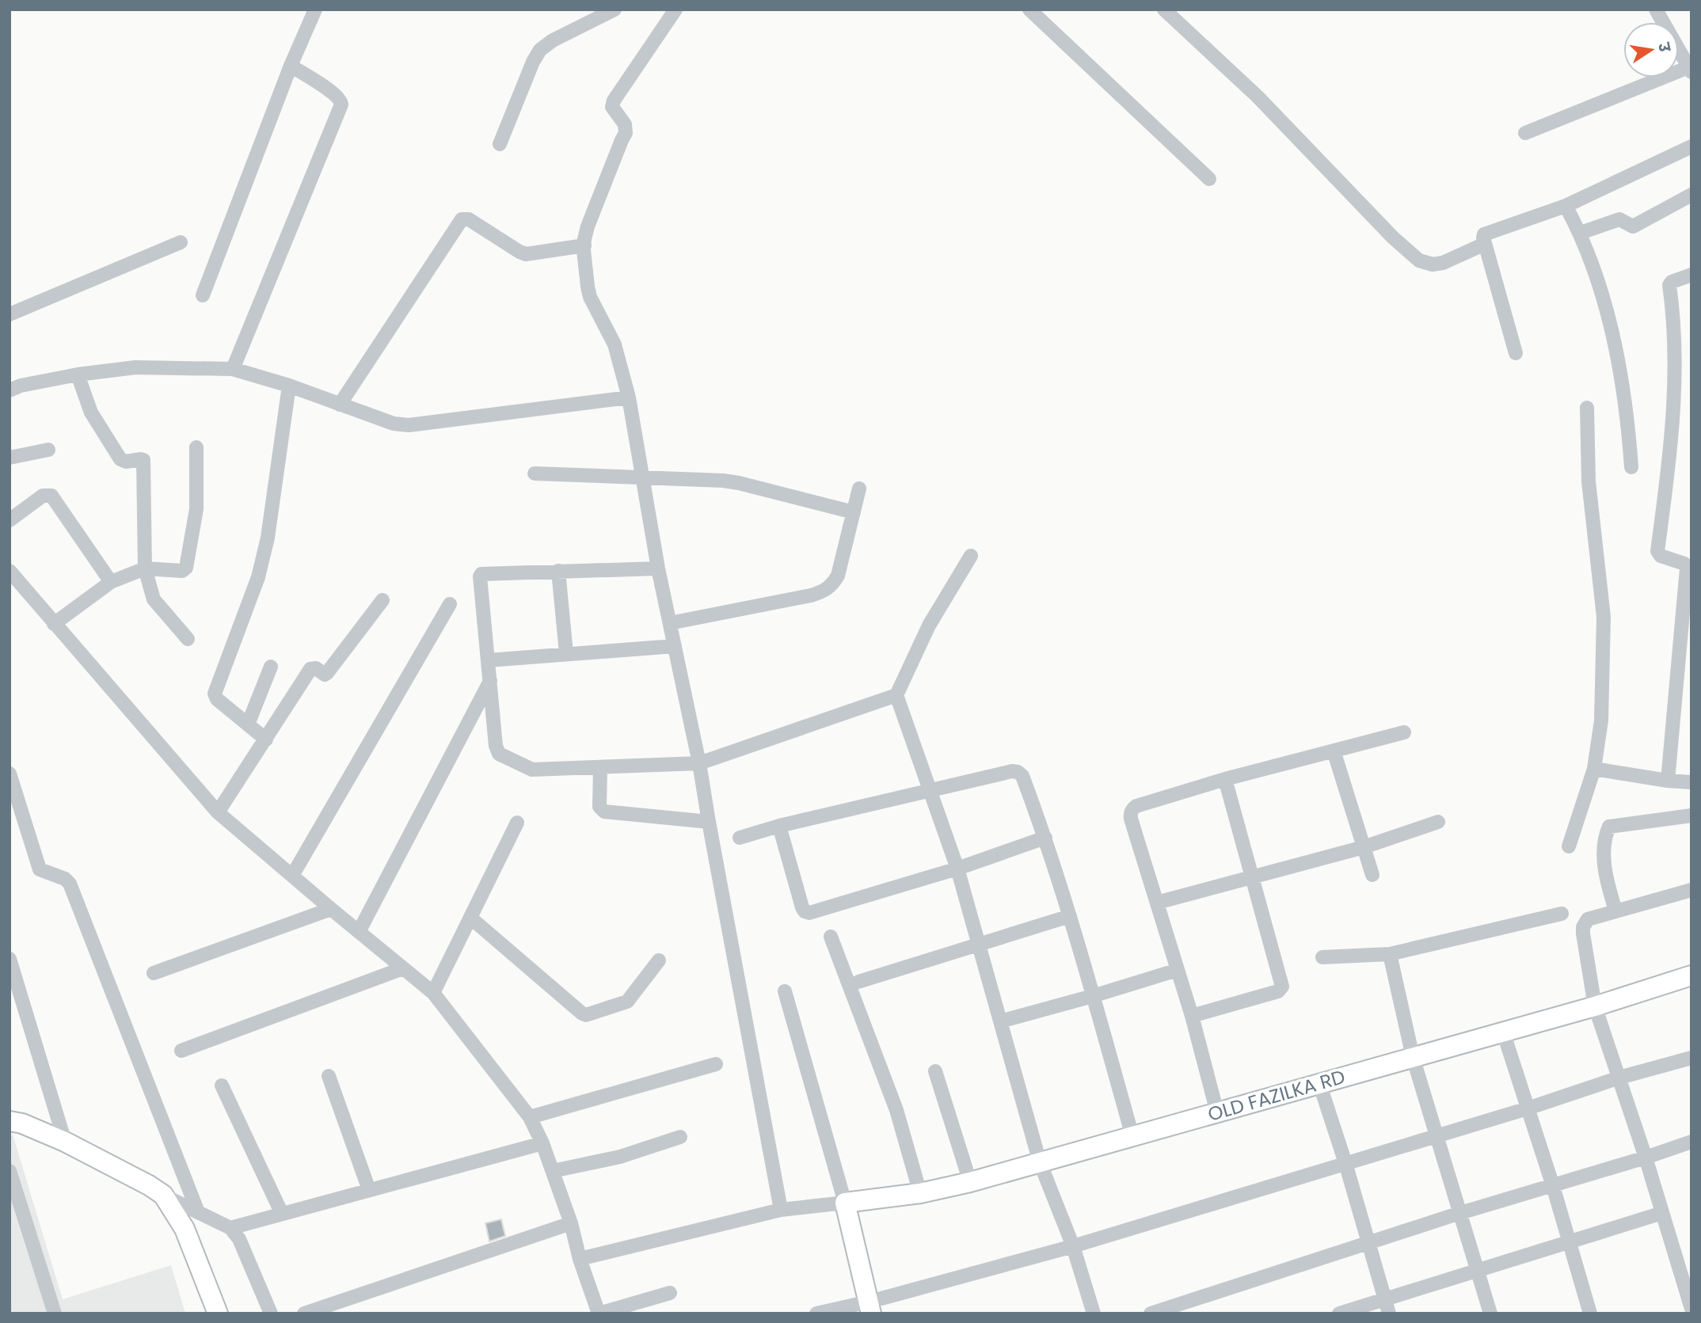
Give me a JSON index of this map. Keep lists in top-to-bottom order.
{
  "streets": {
    "main road": ["OLD FAZILKA RD"]
  },
  "north": "right"
}
